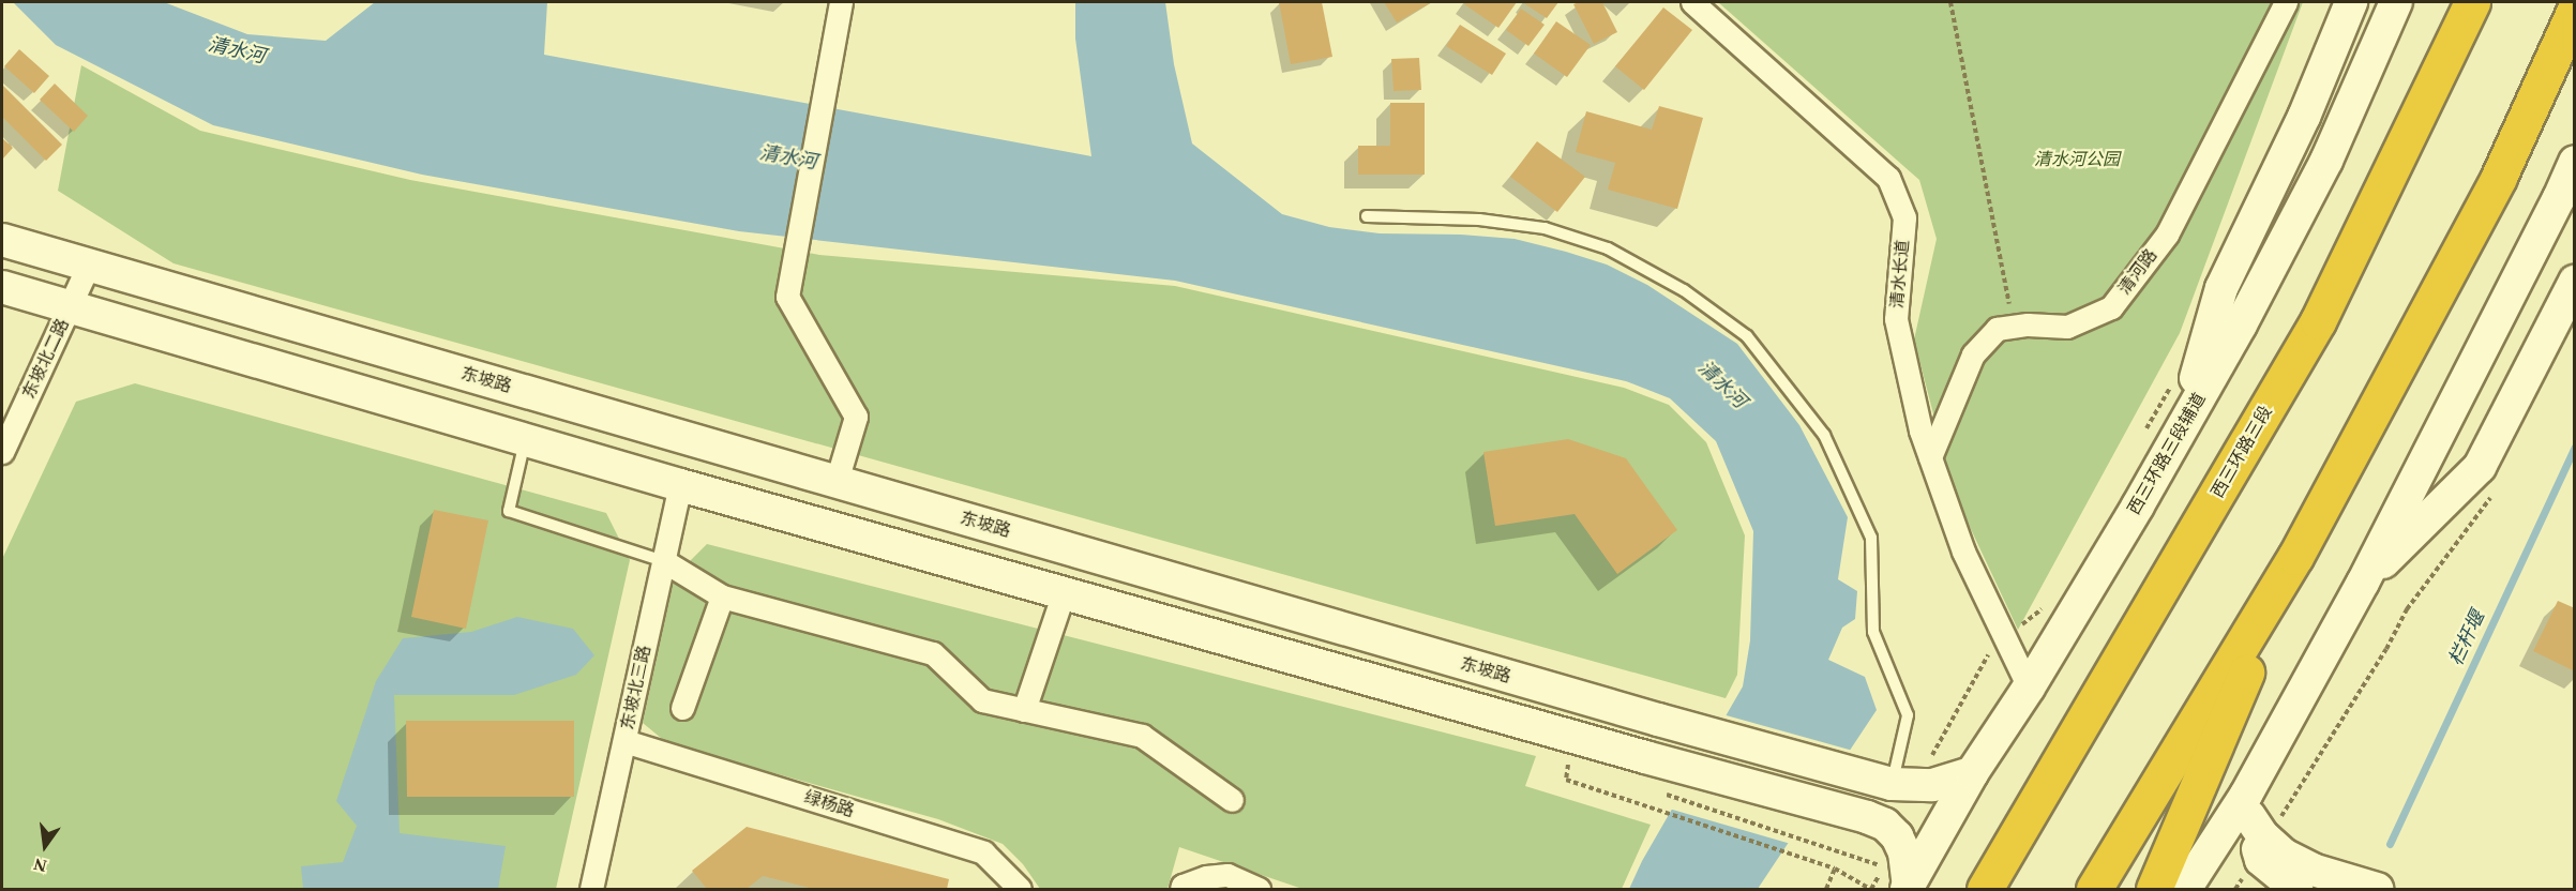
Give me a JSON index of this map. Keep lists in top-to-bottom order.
{
  "streets": {
    "highway": ["西三环路三段"],
    "main road": ["东坡路", "西三环路三段辅道"],
    "street": [
      "清河路",
      "清水长道",
      "东坡北二路",
      "东坡北三路",
      "绿杨路"
    ]
  },
  "crossings": [
    ["清河路", "清水长道"],
    ["清水长道", "西三环路三段辅道"],
    ["东坡北二路", "东坡路"],
    ["东坡路", "西三环路三段辅道"],
    ["东坡北三路", "绿杨路"]
  ],
  "water": ["清水河", "栏杆堰"],
  "parks": ["清水河公园"],
  "north": "bottom"
}
